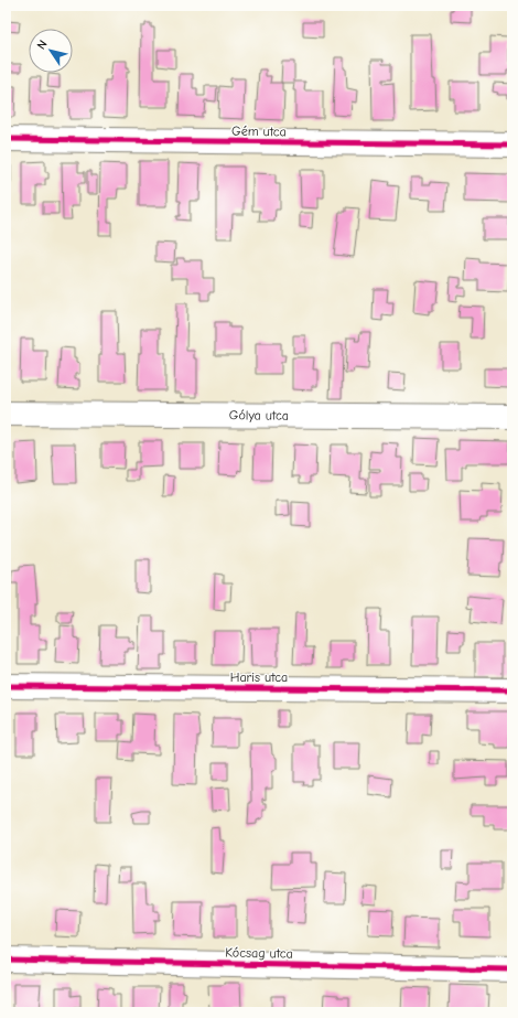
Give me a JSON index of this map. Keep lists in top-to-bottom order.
{
  "streets": {
    "street": [
      "Gém utca",
      "Gólya utca",
      "Haris utca",
      "Kócsag utca"
    ]
  },
  "north": "top left"
}
